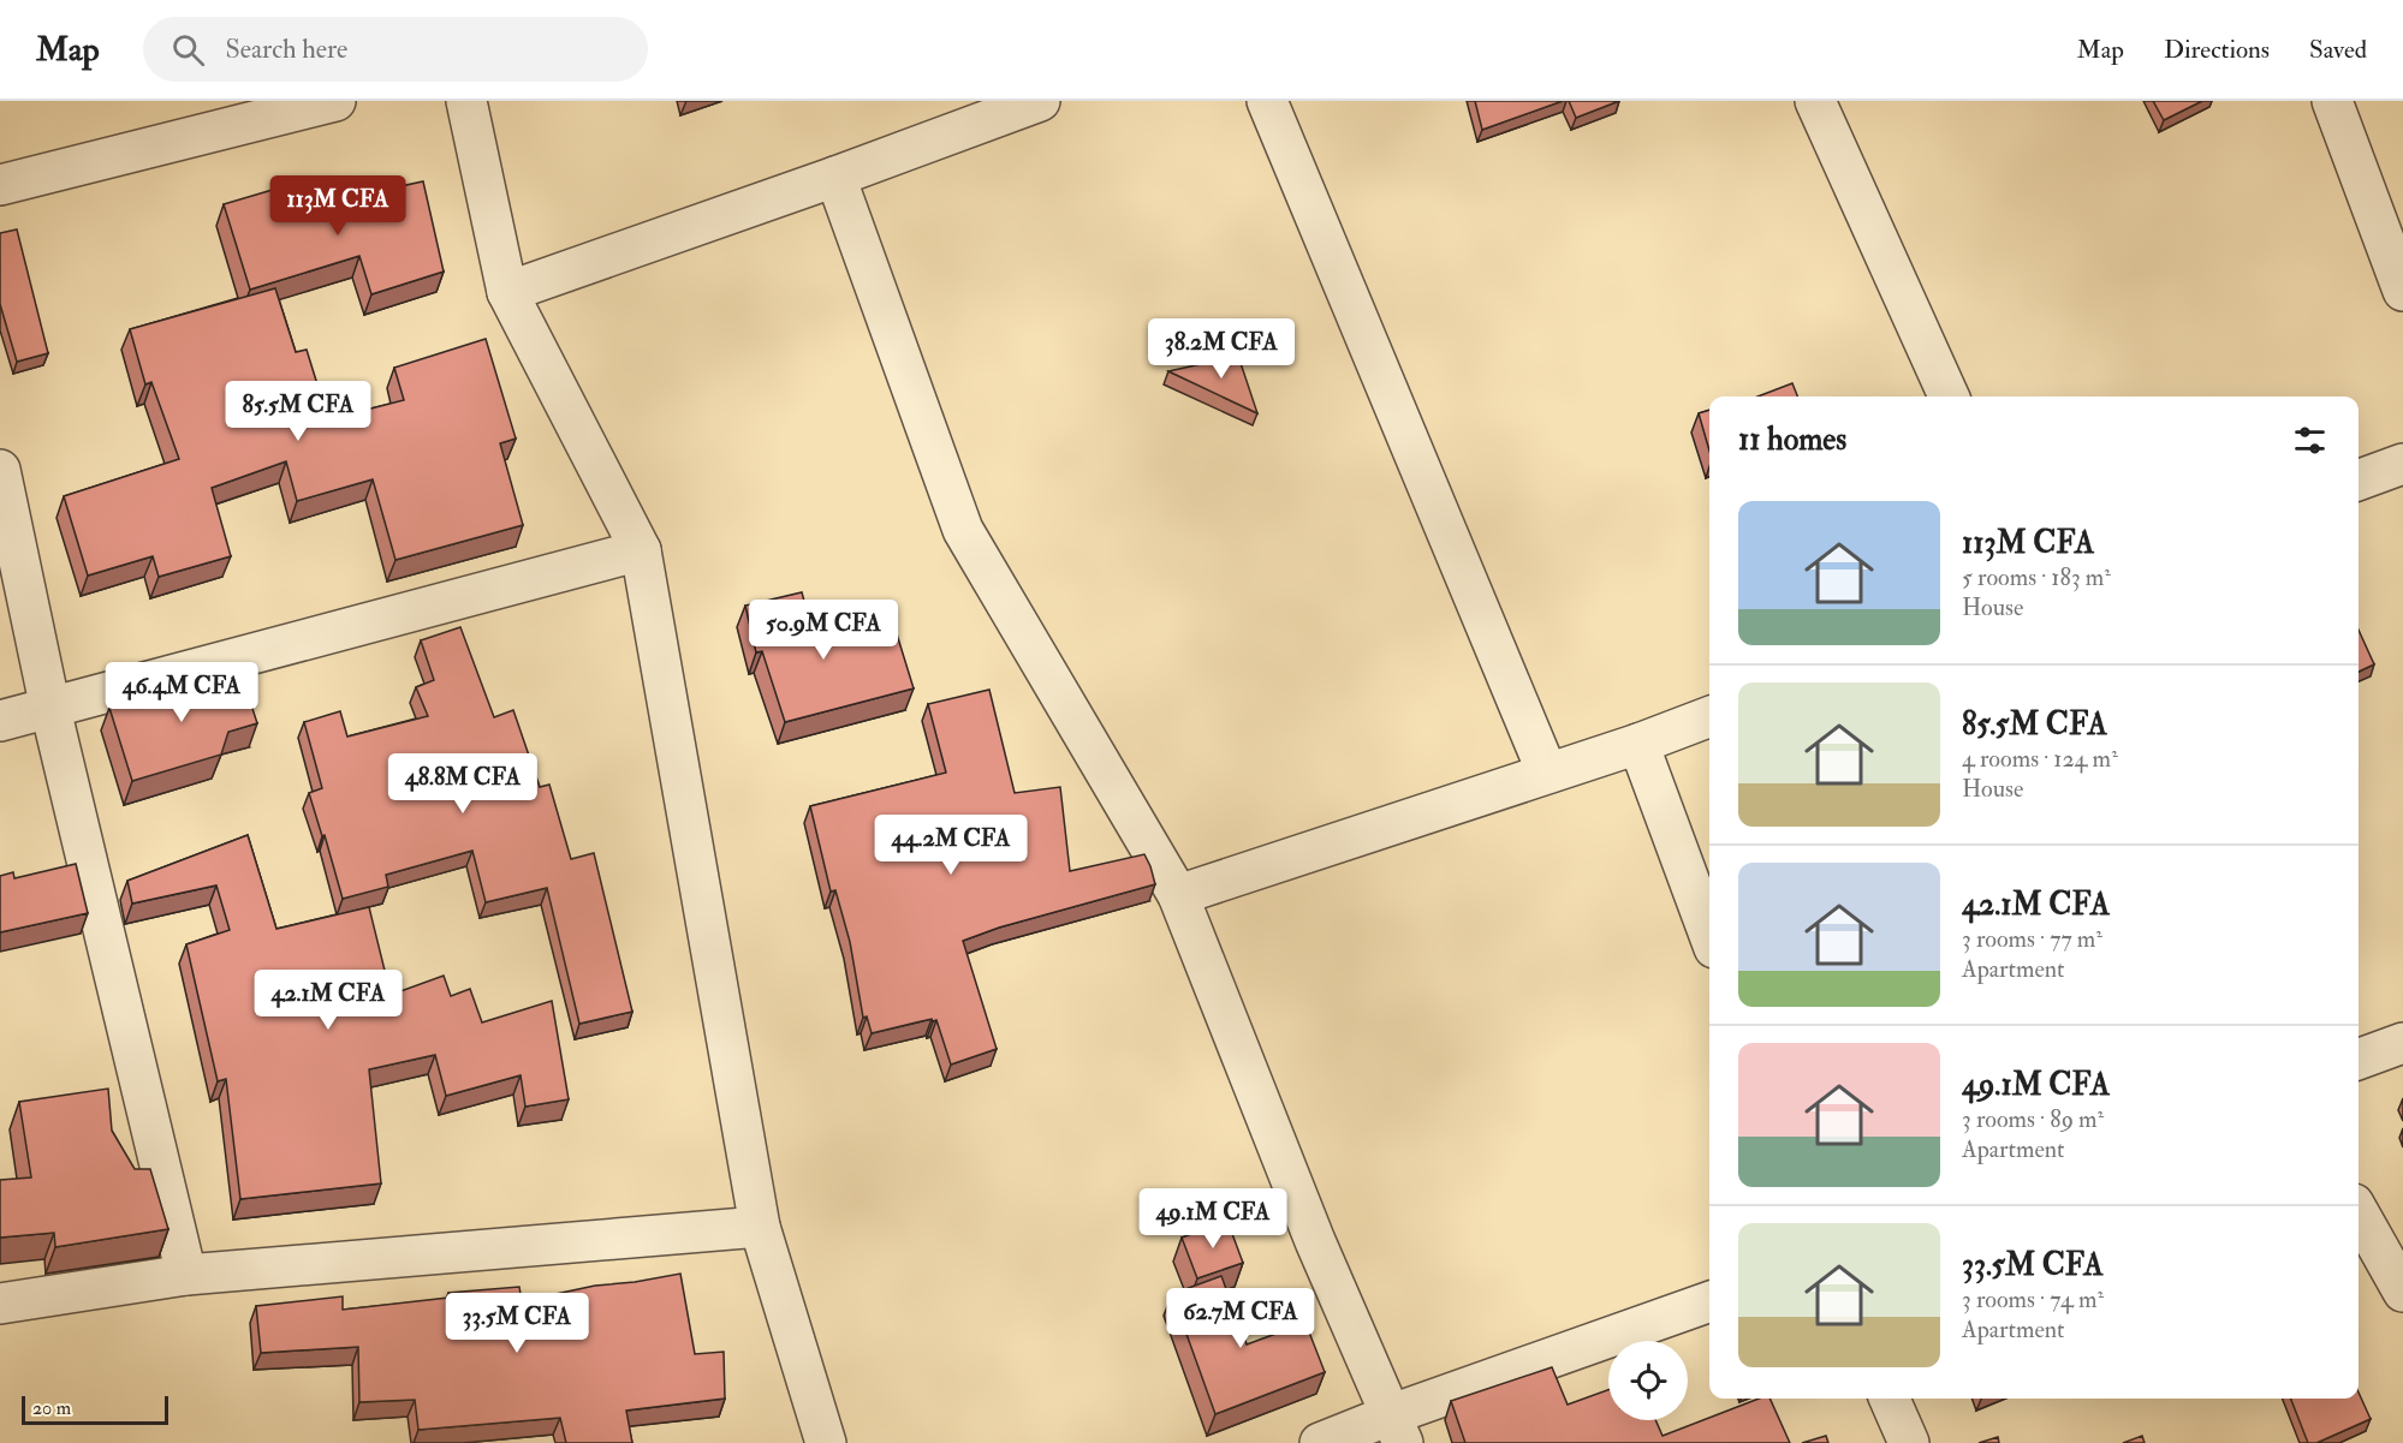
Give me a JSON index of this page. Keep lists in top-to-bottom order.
{
  "scale_bar": "20 m",
  "page": {
    "header": "Map",
    "search": "Search here",
    "nav": ["Map", "Directions", "Saved"],
    "price": [
      "113M CFA",
      "38.2M CFA",
      "85.5M CFA",
      "50.9M CFA",
      "46.4M CFA",
      "48.8M CFA",
      "44.2M CFA",
      "42.1M CFA",
      "49.1M CFA",
      "62.7M CFA",
      "33.5M CFA"
    ],
    "heading": "11 homes",
    "list": [
      {
        "name": "113M CFA",
        "note": "5 rooms · 183 m² · House"
      },
      {
        "name": "85.5M CFA",
        "note": "4 rooms · 124 m² · House"
      },
      {
        "name": "42.1M CFA",
        "note": "3 rooms · 77 m² · Apartment"
      },
      {
        "name": "49.1M CFA",
        "note": "3 rooms · 89 m² · Apartment"
      },
      {
        "name": "33.5M CFA",
        "note": "3 rooms · 74 m² · Apartment"
      }
    ],
    "scale": "20 m"
  }
}
